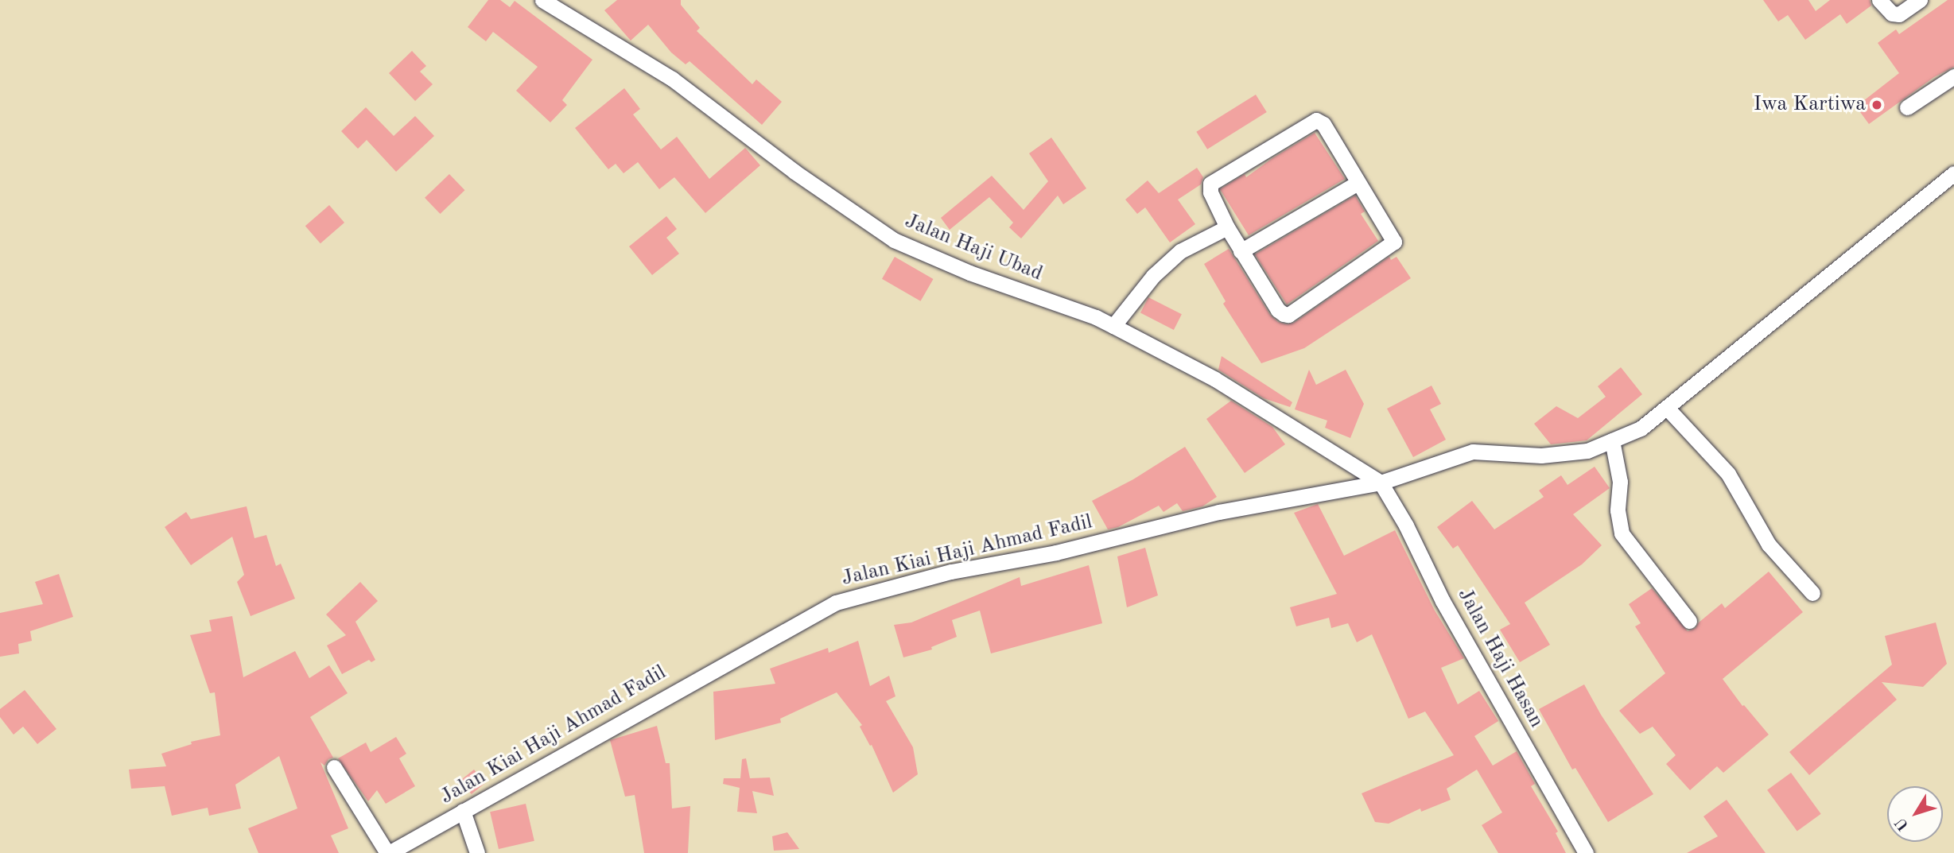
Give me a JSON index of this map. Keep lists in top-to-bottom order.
{
  "streets": {
    "street": ["Jalan Haji Ubad", "Jalan Kiai Haji Ahmad Fadil", "Jalan Haji Hasan"]
  },
  "crossings": [
    ["Jalan Haji Ubad", "Jalan Kiai Haji Ahmad Fadil"],
    ["Jalan Haji Ubad", "Jalan Haji Hasan"],
    ["Jalan Kiai Haji Ahmad Fadil", "Jalan Haji Hasan"]
  ],
  "places": ["Iwa Kartiwa"],
  "north": "bottom left"
}
